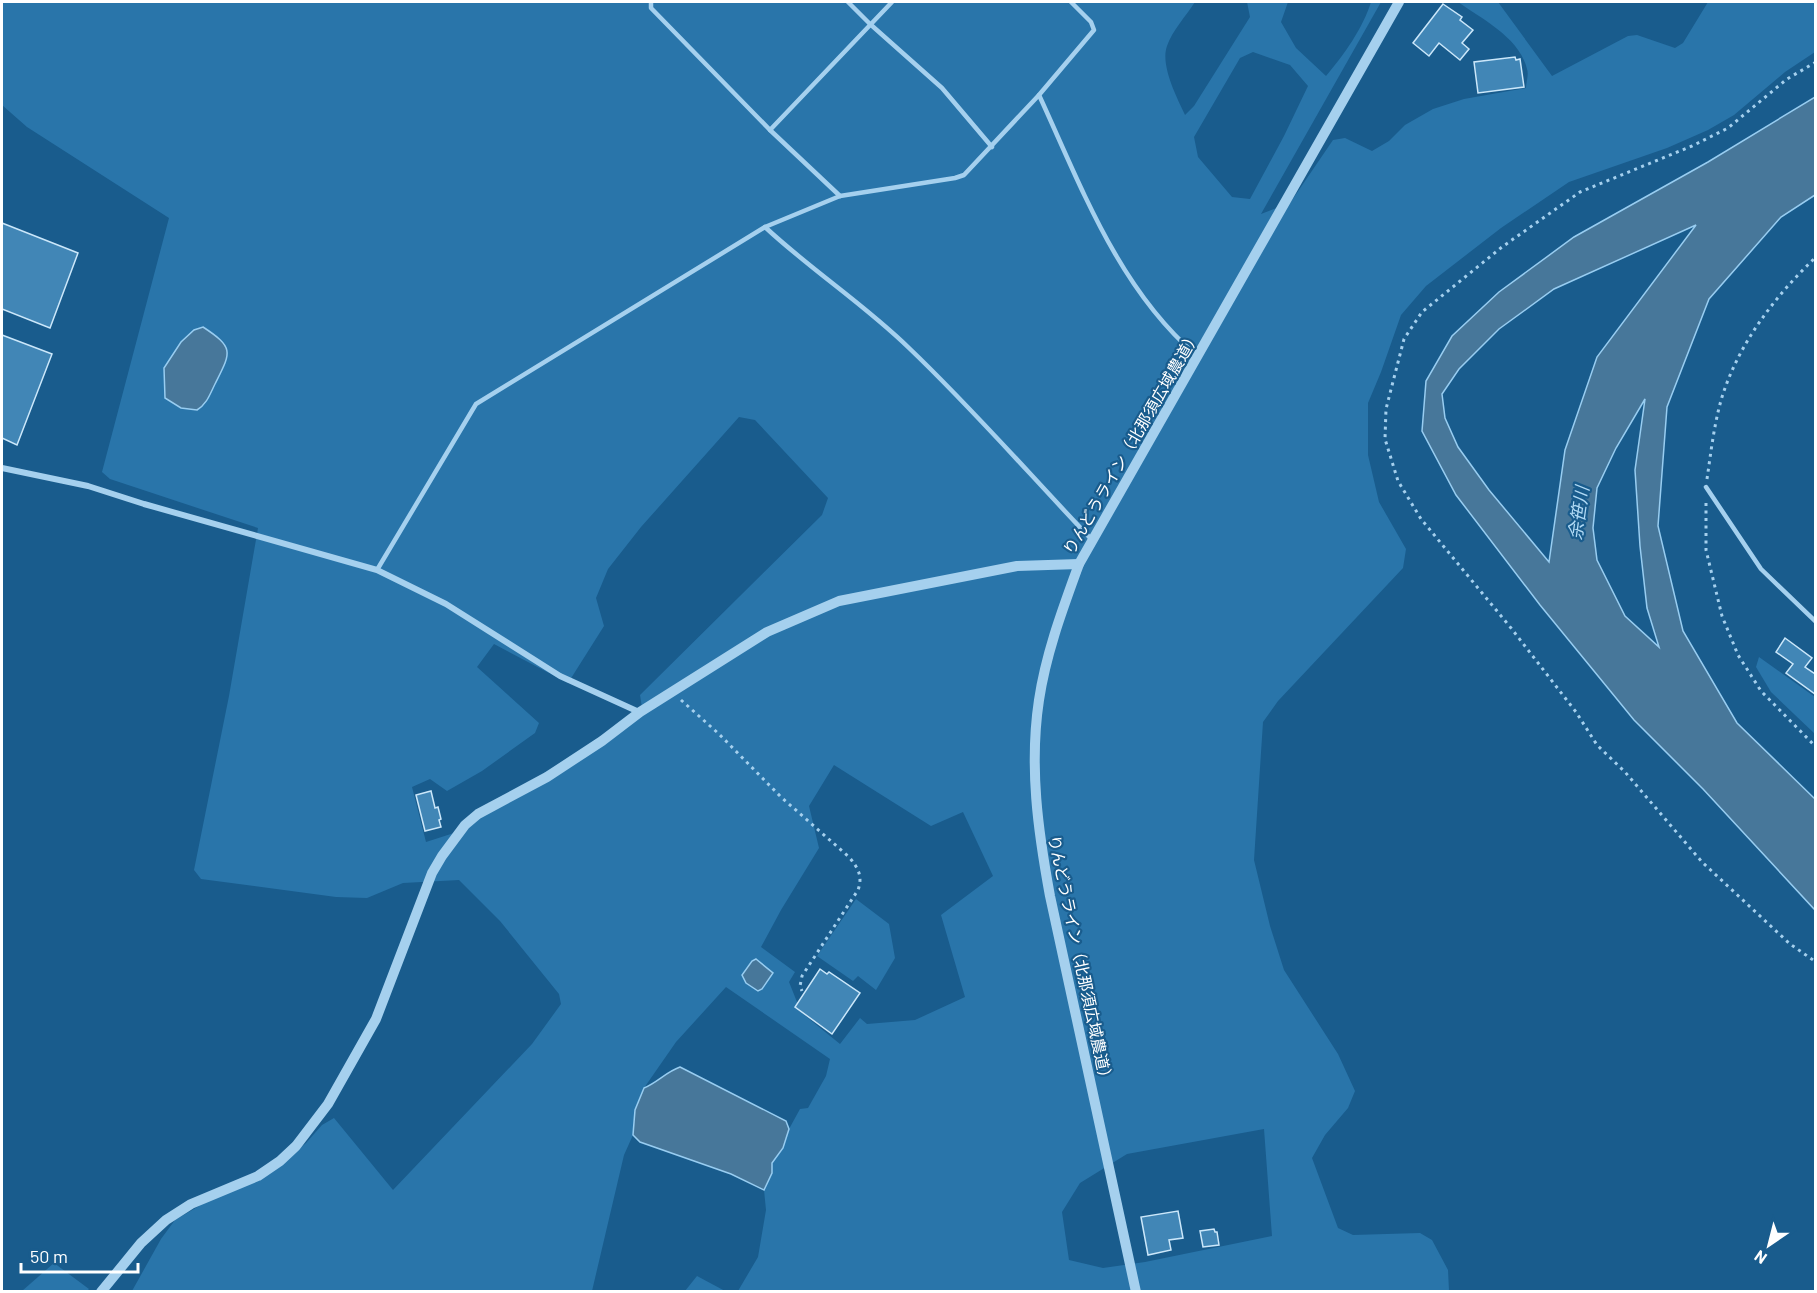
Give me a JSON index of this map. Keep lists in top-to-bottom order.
{
  "streets": {
    "street": ["りんどうライン（北那須広域農道）"]
  },
  "water": ["余笹川"],
  "scale_bar": "50 m",
  "north": "bottom left"
}
